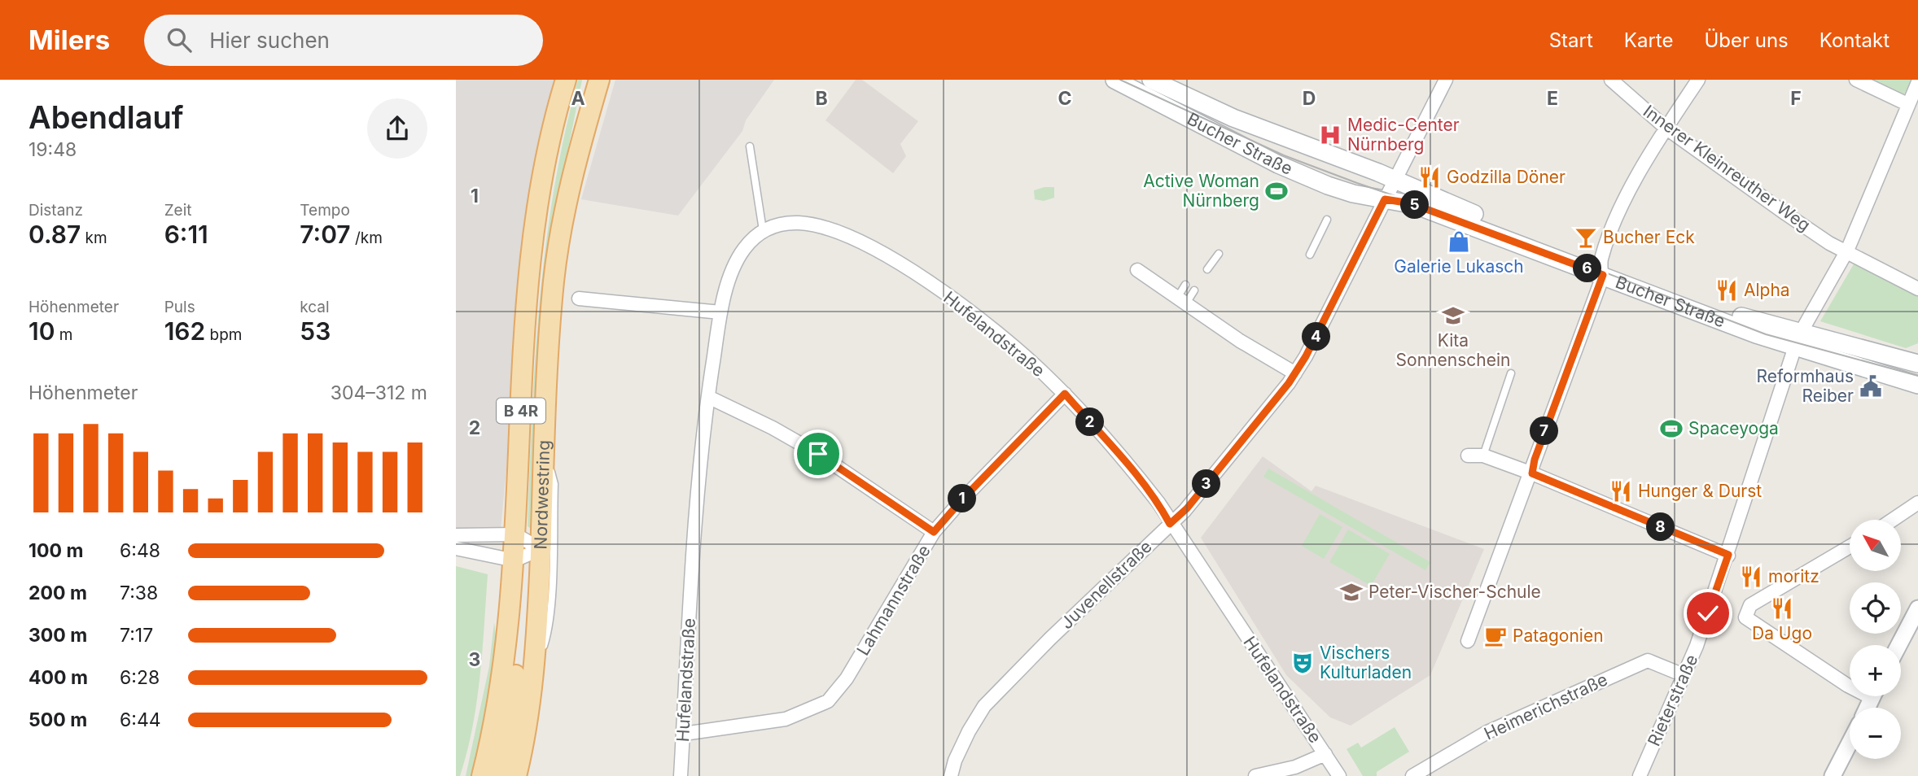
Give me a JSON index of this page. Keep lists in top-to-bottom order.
{
  "streets": {
    "main road": ["Bucher Straße", "B 4R", "Nordwestring"],
    "street": [
      "Innerer Kleinreuther Weg",
      "Hufelandstraße",
      "Juvenellstraße",
      "Lahmannstraße",
      "Rieterstraße",
      "Heimerichstraße"
    ]
  },
  "crossings": [
    ["Bucher Straße", "Juvenellstraße"],
    ["Bucher Straße", "Rieterstraße"],
    ["Hufelandstraße", "Juvenellstraße"],
    ["Hufelandstraße", "Lahmannstraße"],
    ["Rieterstraße", "Heimerichstraße"]
  ],
  "places": {
    "hospital": ["Medic-Center Nürnberg"],
    "restaurant": [
      "Godzilla Döner",
      "Alpha",
      "Hunger & Durst",
      "moritz",
      "Da Ugo"
    ],
    "sports": ["Active Woman Nürnberg", "Spaceyoga"],
    "bar": ["Bucher Eck"],
    "shop": ["Galerie Lukasch"],
    "school or university": ["Kita Sonnenschein", "Peter-Vischer-Schule"],
    "public building": ["Reformhaus Reiber"],
    "cafe": ["Patagonien"],
    "theatre": ["Vischers Kulturladen"]
  },
  "north": "top left",
  "page": {
    "header": "Milers",
    "search": "Hier suchen",
    "nav": [
      "Start",
      "Karte",
      "Über uns",
      "Kontakt"
    ],
    "heading": ["Abendlauf", "19:48"],
    "stats": [
      ["Distanz", "0.87 km"],
      ["Zeit", "6:11"],
      ["Tempo", "7:07 /km"],
      ["Höhenmeter", "10 m"],
      ["Puls", "162 bpm"],
      ["kcal", "53"]
    ],
    "pins": [
      "5",
      "6",
      "4",
      "2",
      "7",
      "3",
      "1",
      "8"
    ],
    "chart": ["Höhenmeter", "304–312 m"],
    "map_buttons": ["+", "−"],
    "list": [
      {
        "name": "100 m",
        "note": "6:48"
      },
      {
        "name": "200 m",
        "note": "7:38"
      },
      {
        "name": "300 m",
        "note": "7:17"
      },
      {
        "name": "400 m",
        "note": "6:28"
      },
      {
        "name": "500 m",
        "note": "6:44"
      }
    ]
  },
  "grid": {
    "columns": [
      "A",
      "B",
      "C",
      "D",
      "E",
      "F"
    ],
    "rows": ["1", "2", "3"]
  }
}
